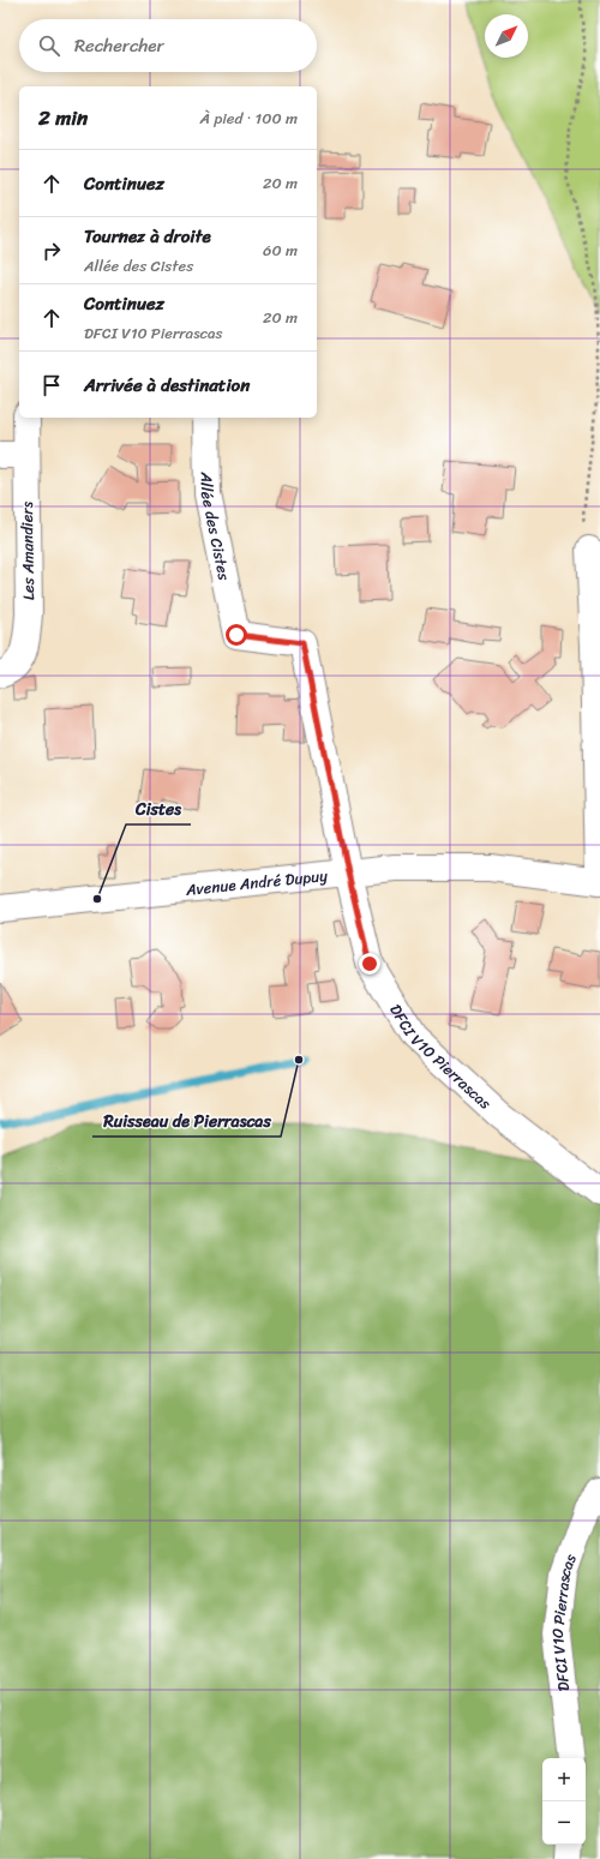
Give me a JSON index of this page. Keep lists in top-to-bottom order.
{
  "streets": {
    "street": [
      "Allée des Cistes",
      "Les Amandiers",
      "Avenue André Dupuy",
      "DFCI V10 Pierrascas"
    ]
  },
  "crossings": [
    ["Allée des Cistes", "Avenue André Dupuy"],
    ["Allée des Cistes", "DFCI V10 Pierrascas"],
    ["Avenue André Dupuy", "DFCI V10 Pierrascas"]
  ],
  "places": ["Cistes", "Ruisseau de Pierrascas"],
  "north": "top right",
  "page": {
    "search": "Rechercher",
    "heading": ["2 min", "À pied · 100 m"],
    "list": [
      ["Continuez", "20 m"],
      ["Tournez à droite", "Allée des Cistes", "60 m"],
      ["Continuez", "DFCI V10 Pierrascas", "20 m"],
      "Arrivée à destination"
    ],
    "map_buttons": ["+", "−"]
  }
}
